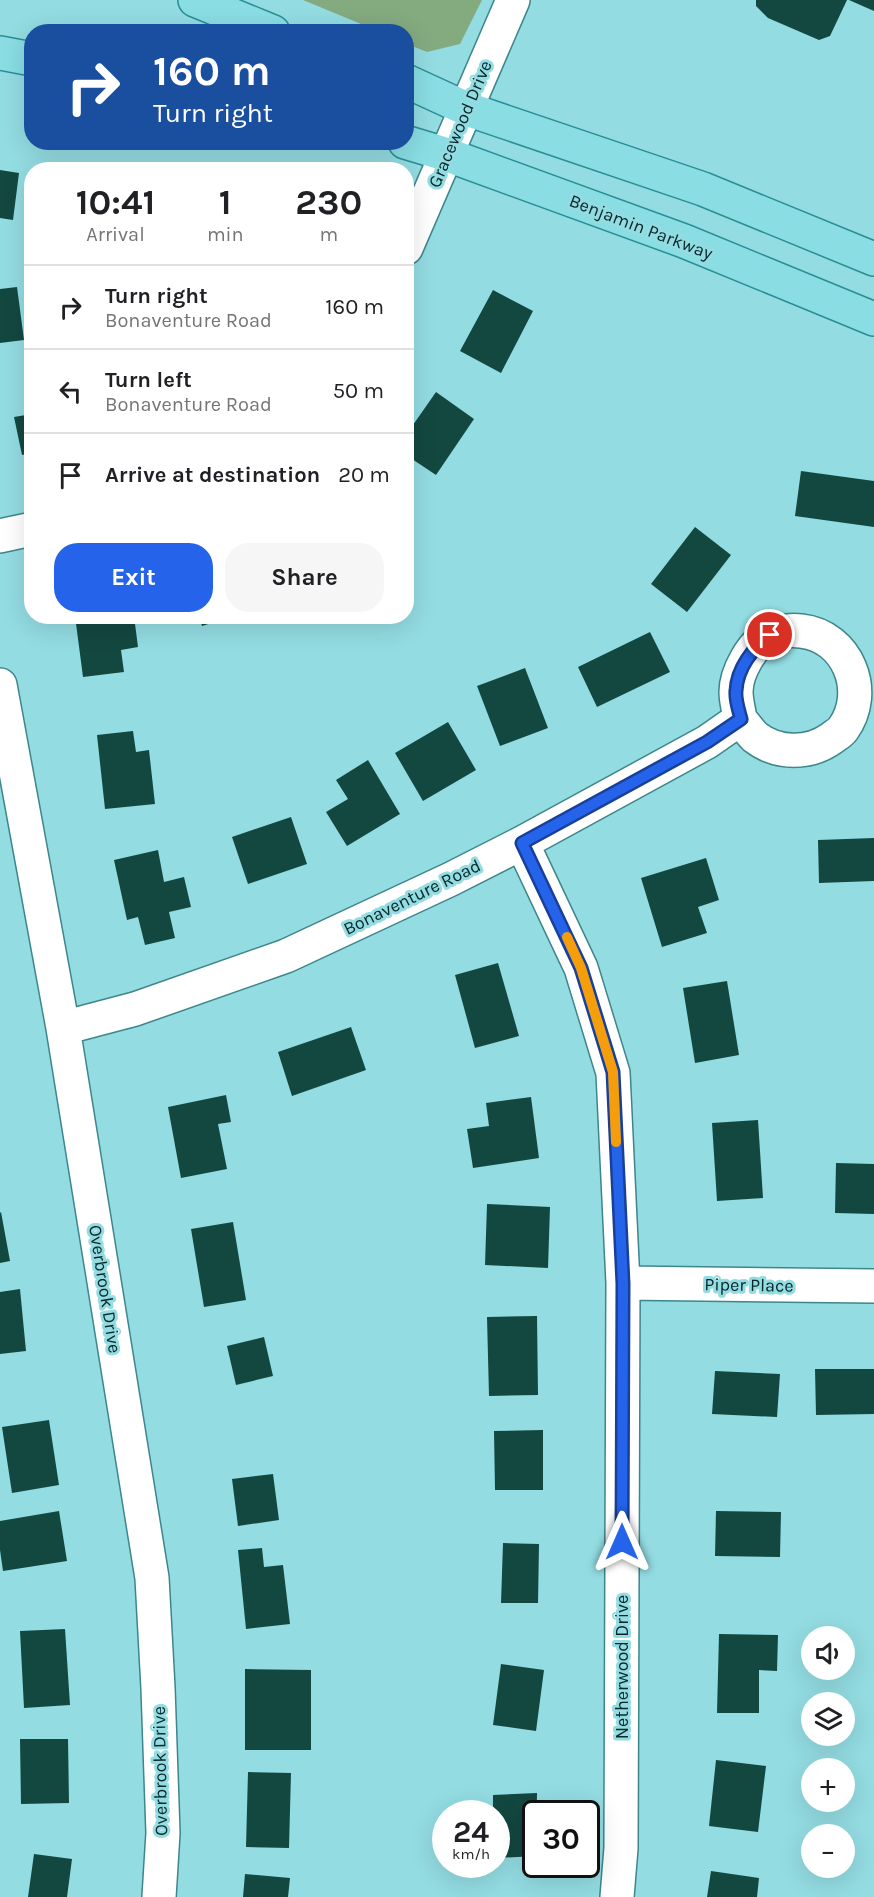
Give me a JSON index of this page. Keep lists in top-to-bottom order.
{
  "streets": {
    "main road": ["Benjamin Parkway"],
    "street": [
      "Gracewood Drive",
      "Bonaventure Road",
      "Piper Place",
      "Overbrook Drive",
      "Netherwood Drive"
    ]
  },
  "crossings": [
    ["Gracewood Drive", "Benjamin Parkway"],
    ["Bonaventure Road", "Overbrook Drive"],
    ["Bonaventure Road", "Netherwood Drive"],
    ["Piper Place", "Netherwood Drive"]
  ],
  "page": {
    "turn": ["160 m", "Turn right"],
    "eta": [
      "10:41",
      "Arrival",
      "1",
      "min",
      "230",
      "m"
    ],
    "list": [
      {
        "name": "Turn right",
        "note": "Bonaventure Road",
        "value": "160 m"
      },
      {
        "name": "Turn left",
        "note": "Bonaventure Road",
        "value": "50 m"
      },
      {
        "name": "Arrive at destination",
        "value": "20 m"
      }
    ],
    "buttons": ["Exit", "Share"],
    "map_buttons": ["+", "−"],
    "speed": "24 km/h",
    "limit": "30"
  }
}
